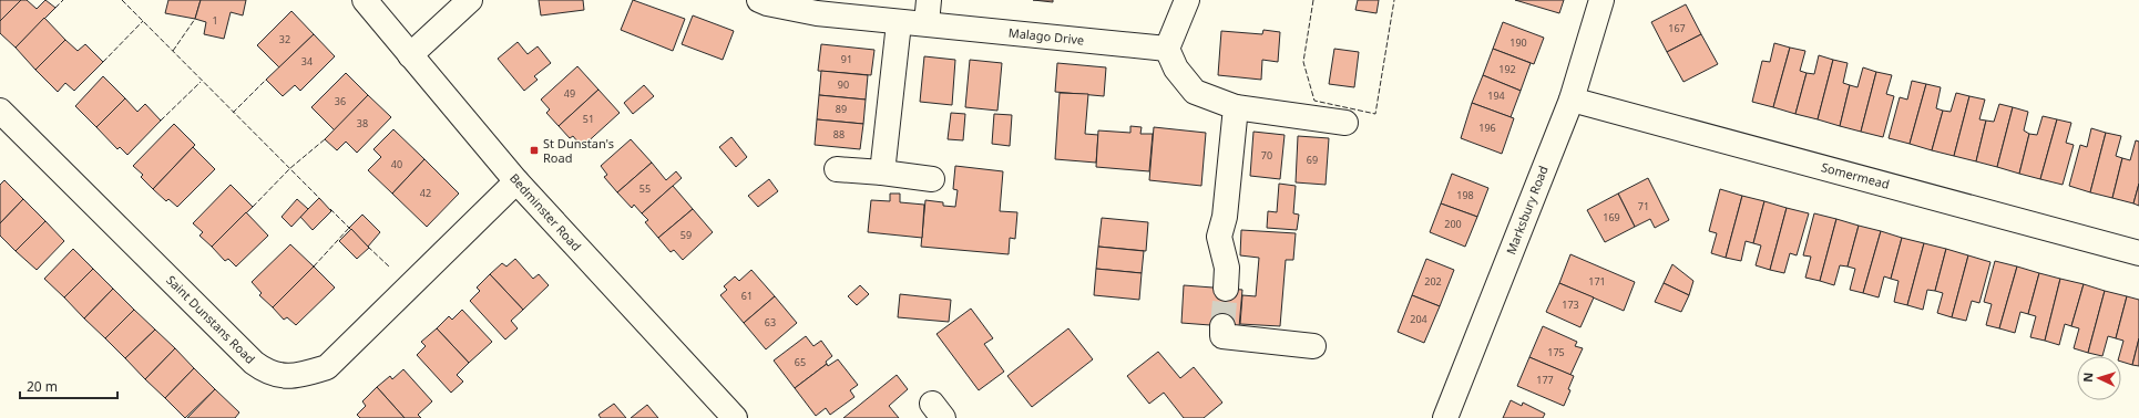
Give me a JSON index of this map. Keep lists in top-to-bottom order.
{
  "streets": {
    "street": [
      "Malago Drive",
      "Somermead",
      "Marksbury Road",
      "Bedminster Road",
      "Saint Dunstans Road"
    ]
  },
  "crossings": [
    ["Somermead", "Marksbury Road"],
    ["Bedminster Road", "Saint Dunstans Road"]
  ],
  "places": {
    "transit": ["St Dunstan's Road"]
  },
  "house_numbers": [
    "1",
    "167",
    "32",
    "190",
    "91",
    "34",
    "192",
    "90",
    "49",
    "194",
    "36",
    "89",
    "51",
    "38",
    "196",
    "88",
    "70",
    "69",
    "40",
    "55",
    "42",
    "198",
    "71",
    "169",
    "200",
    "59",
    "202",
    "171",
    "61",
    "173",
    "204",
    "63",
    "175",
    "65",
    "177"
  ],
  "scale_bar": "20 m",
  "north": "left"
}
